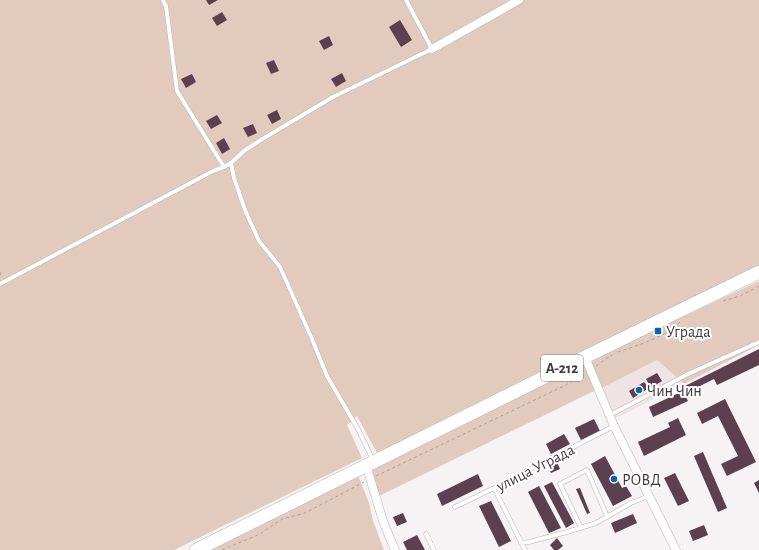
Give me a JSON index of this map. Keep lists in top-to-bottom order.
{
  "streets": {
    "highway": ["А-212"],
    "lane": ["улица Уграда"]
  },
  "places": {
    "transit": ["Уграда"],
    "other": ["Чин Чин", "РОВД"]
  }
}
